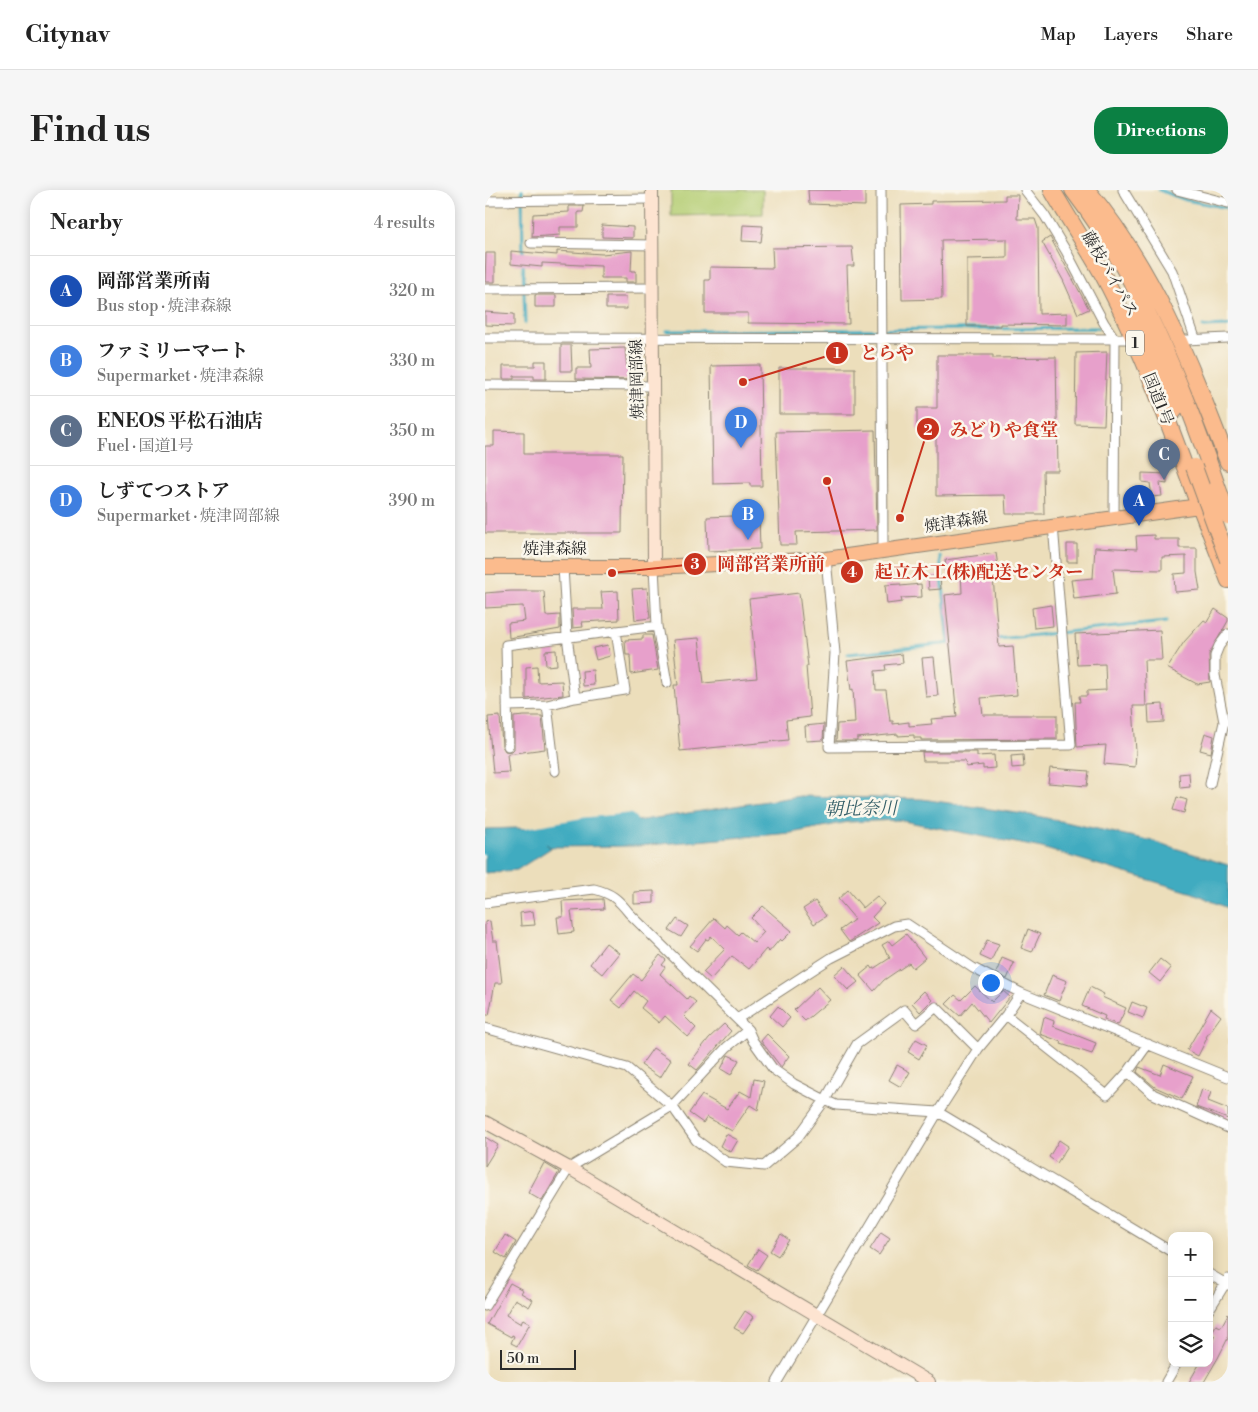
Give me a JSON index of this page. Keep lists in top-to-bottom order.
{
  "streets": {
    "highway": ["藤枝バイパス", "1", "国道1号"],
    "main road": ["焼津森線"],
    "street": ["焼津岡部線"]
  },
  "crossings": [
    ["焼津岡部線", "焼津森線"],
    ["国道1号", "焼津森線"]
  ],
  "water": ["朝比奈川"],
  "places": [
    "とらや",
    "起立木工(株)配送センター",
    "みどりや食堂",
    "岡部営業所前"
  ],
  "scale_bar": "50 m",
  "page": {
    "header": "Citynav",
    "nav": ["Map", "Layers", "Share"],
    "buttons": "Directions",
    "title": "Find us",
    "heading": ["Nearby", "4 results"],
    "list": [
      {
        "mark": "A",
        "name": "岡部営業所南",
        "note": "Bus stop · 焼津森線",
        "value": "320 m"
      },
      {
        "mark": "B",
        "name": "ファミリーマート",
        "note": "Supermarket · 焼津森線",
        "value": "330 m"
      },
      {
        "mark": "C",
        "name": "ENEOS 平松石油店",
        "note": "Fuel · 国道1号",
        "value": "350 m"
      },
      {
        "mark": "D",
        "name": "しずてつストア",
        "note": "Supermarket · 焼津岡部線",
        "value": "390 m"
      }
    ],
    "pins": [
      "D",
      "C",
      "A",
      "B"
    ],
    "map_buttons": ["+", "−"],
    "scale": "50 m"
  }
}
